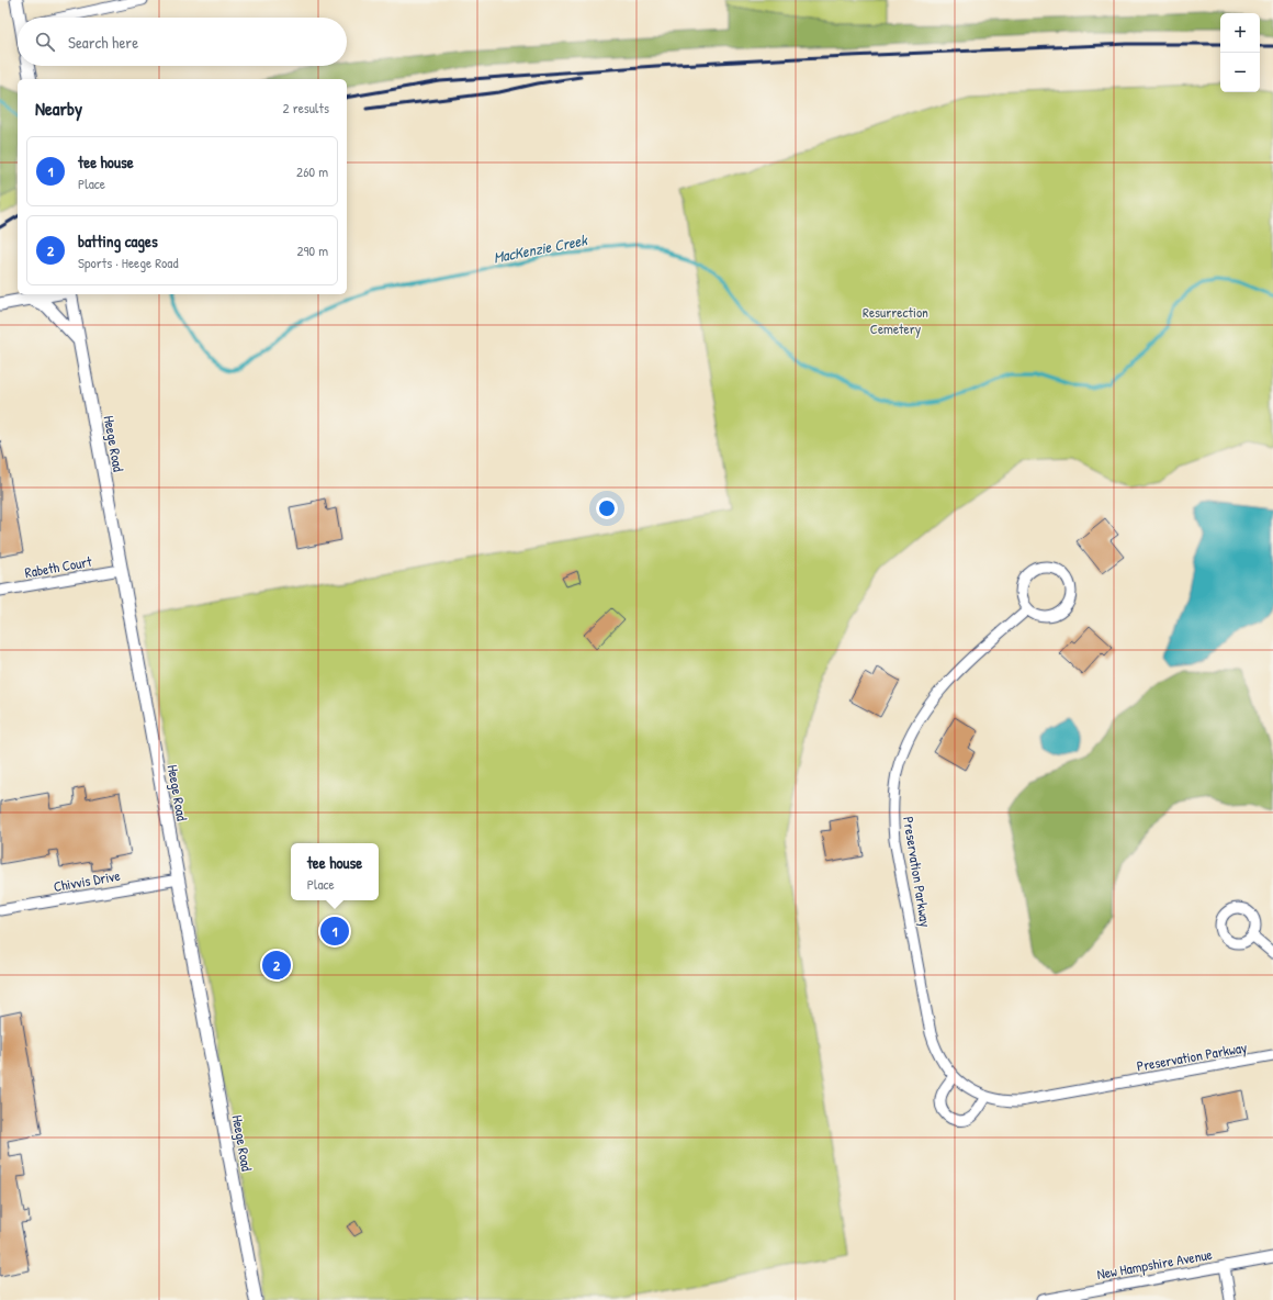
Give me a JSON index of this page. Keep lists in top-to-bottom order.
{
  "streets": {
    "street": [
      "Heege Road",
      "Rabeth Court",
      "Preservation Parkway",
      "Chivvis Drive",
      "New Hampshire Avenue"
    ]
  },
  "crossings": [
    ["Heege Road", "Rabeth Court"],
    ["Heege Road", "Chivvis Drive"]
  ],
  "water": ["MacKenzie Creek"],
  "parks": ["Resurrection Cemetery"],
  "page": {
    "map_buttons": ["+", "−"],
    "search": "Search here",
    "heading": ["Nearby", "2 results"],
    "list": [
      {
        "mark": "1",
        "name": "tee house",
        "note": "Place",
        "value": "260 m"
      },
      {
        "mark": "2",
        "name": "batting cages",
        "note": "Sports · Heege Road",
        "value": "290 m"
      }
    ],
    "popup": ["tee house", "Place"],
    "pins": ["1", "2"]
  }
}
